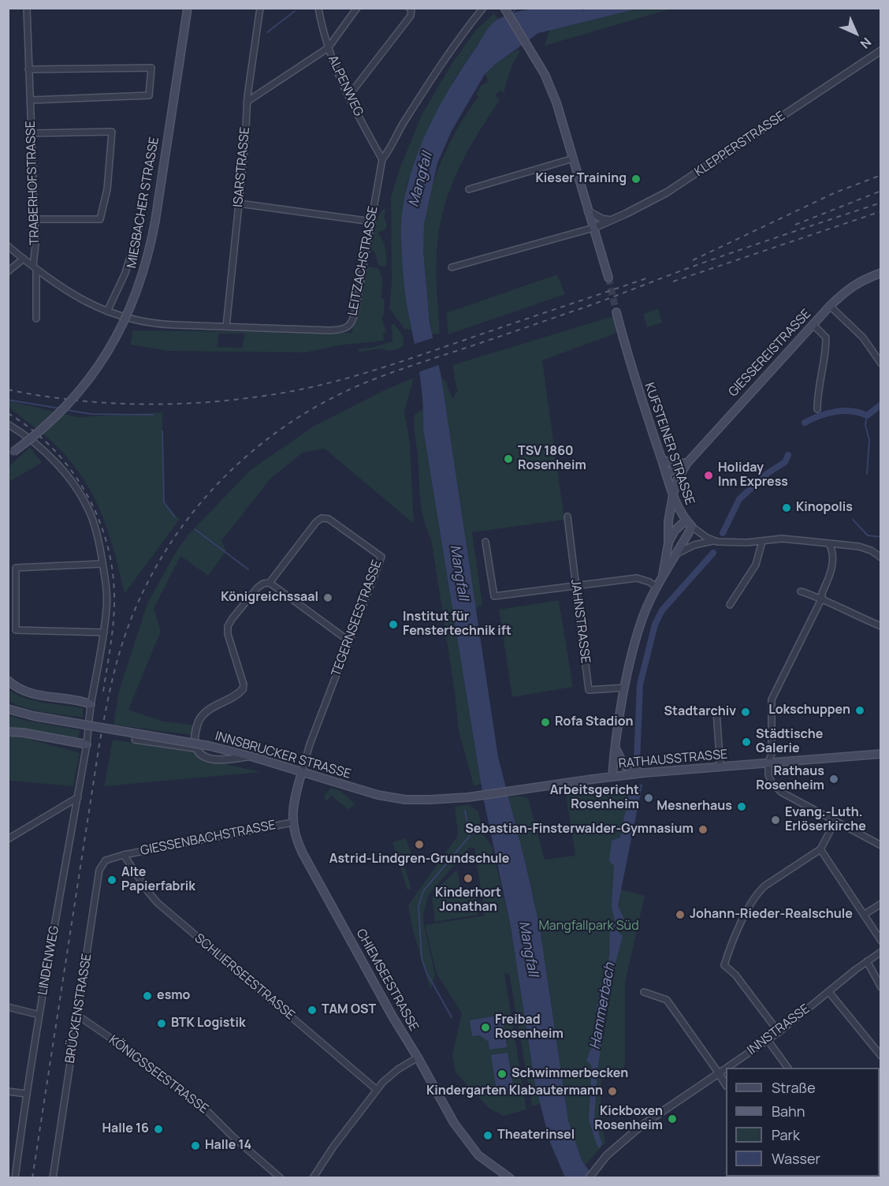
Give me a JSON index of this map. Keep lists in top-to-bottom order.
{
  "streets": {
    "main road": [
      "MIESBACHER STRASSE",
      "GIESSEREISTRASSE",
      "KUFSTEINER STRASSE",
      "INNSBRUCKER STRASSE",
      "RATHAUSSTRASSE",
      "CHIEMSEESTRASSE"
    ],
    "street": [
      "ALPENWEG",
      "KLEPPERSTRASSE",
      "ISARSTRASSE",
      "TRABERHOFSTRASSE",
      "LEITZACHSTRASSE",
      "TEGERNSEESTRASSE",
      "JAHNSTRASSE",
      "GIESSENBACHSTRASSE",
      "LINDENWEG",
      "SCHLIERSEESTRASSE",
      "BRÜCKENSTRASSE",
      "INNSTRASSE",
      "KÖNIGSSEESTRASSE"
    ]
  },
  "crossings": [
    ["ALPENWEG", "LEITZACHSTRASSE"],
    ["ISARSTRASSE", "LEITZACHSTRASSE"],
    ["TRABERHOFSTRASSE", "LEITZACHSTRASSE"],
    ["GIESSEREISTRASSE", "KUFSTEINER STRASSE"],
    ["TEGERNSEESTRASSE", "INNSBRUCKER STRASSE"],
    ["TEGERNSEESTRASSE", "CHIEMSEESTRASSE"],
    ["INNSBRUCKER STRASSE", "RATHAUSSTRASSE"],
    ["INNSBRUCKER STRASSE", "CHIEMSEESTRASSE"],
    ["GIESSENBACHSTRASSE", "SCHLIERSEESTRASSE"],
    ["GIESSENBACHSTRASSE", "CHIEMSEESTRASSE"],
    ["GIESSENBACHSTRASSE", "BRÜCKENSTRASSE"],
    ["SCHLIERSEESTRASSE", "BRÜCKENSTRASSE"],
    ["BRÜCKENSTRASSE", "KÖNIGSSEESTRASSE"]
  ],
  "water": ["Mangfall", "Hammerbach"],
  "parks": ["Mangfallpark Süd"],
  "places": [
    "Kieser Training",
    "TSV 1860 Rosenheim",
    "Holiday Inn Express",
    "Kinopolis",
    "Königreichssaal",
    "Institut für Fenstertechnik ift",
    "Lokschuppen",
    "Stadtarchiv",
    "Rofa Stadion",
    "Städtische Galerie",
    "Rathaus Rosenheim",
    "Arbeitsgericht Rosenheim",
    "Mesnerhaus",
    "Evang.-Luth. Erlöserkirche",
    "Sebastian-Finsterwalder-Gymnasium",
    "Astrid-Lindgren-Grundschule",
    "Kinderhort Jonathan",
    "Alte Papierfabrik",
    "Johann-Rieder-Realschule",
    "esmo",
    "TAM OST",
    "BTK Logistik",
    "Freibad Rosenheim",
    "Schwimmerbecken",
    "Kindergarten Klabautermann",
    "Kickboxen Rosenheim",
    "Halle 16",
    "Theaterinsel",
    "Halle 14"
  ],
  "legend": [
    "Straße",
    "Bahn",
    "Park",
    "Wasser"
  ],
  "north": "bottom right"
}
